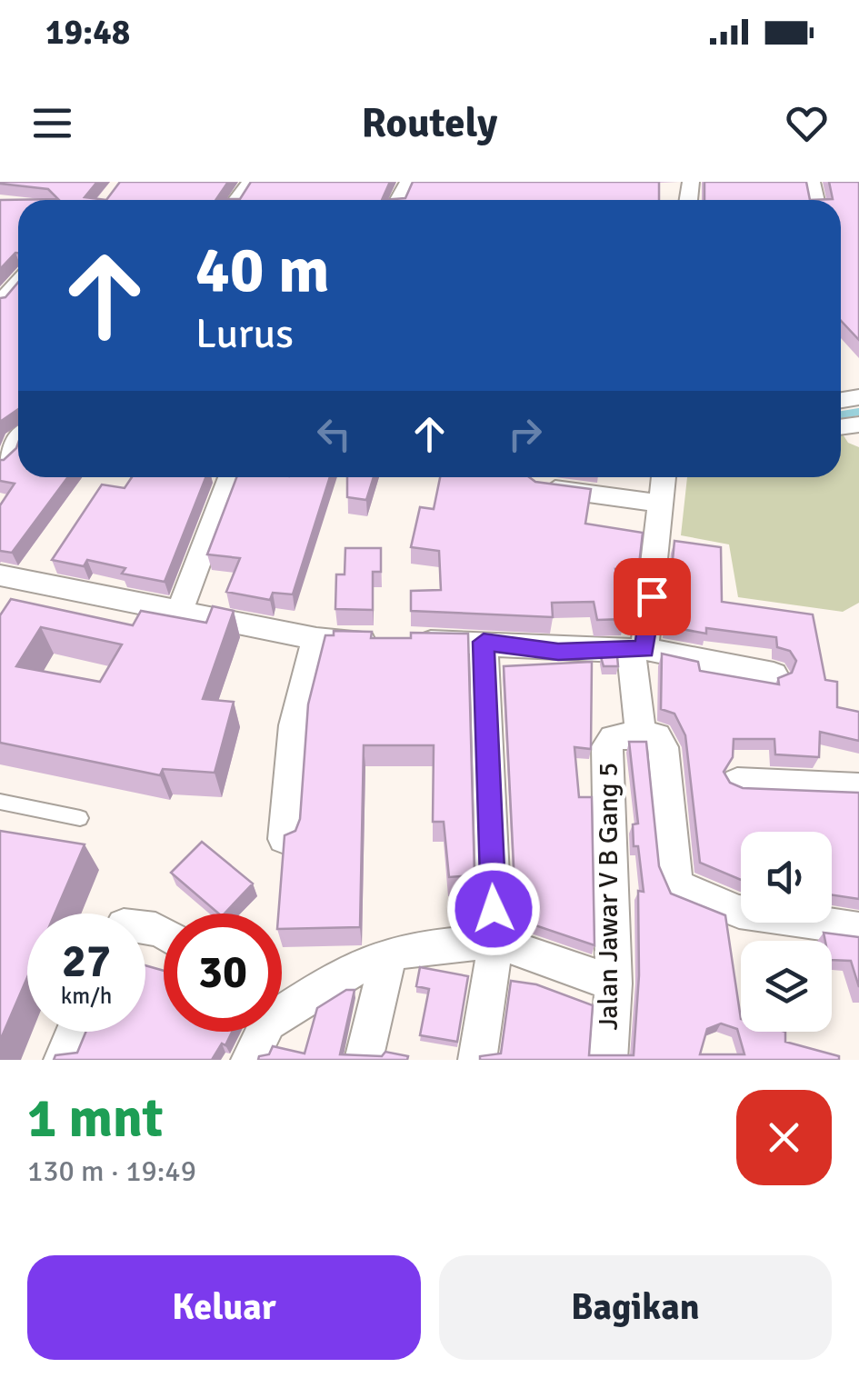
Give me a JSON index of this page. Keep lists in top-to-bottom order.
{
  "streets": {
    "street": ["Jalan Jawar V B Gang 5"]
  },
  "page": {
    "status": "19:48",
    "header": "Routely",
    "turn": ["40 m", "Lurus"],
    "speed": "27 km/h",
    "limit": "30",
    "heading": ["1 mnt", "130 m · 19:49"],
    "buttons": ["Keluar", "Bagikan"]
  }
}
